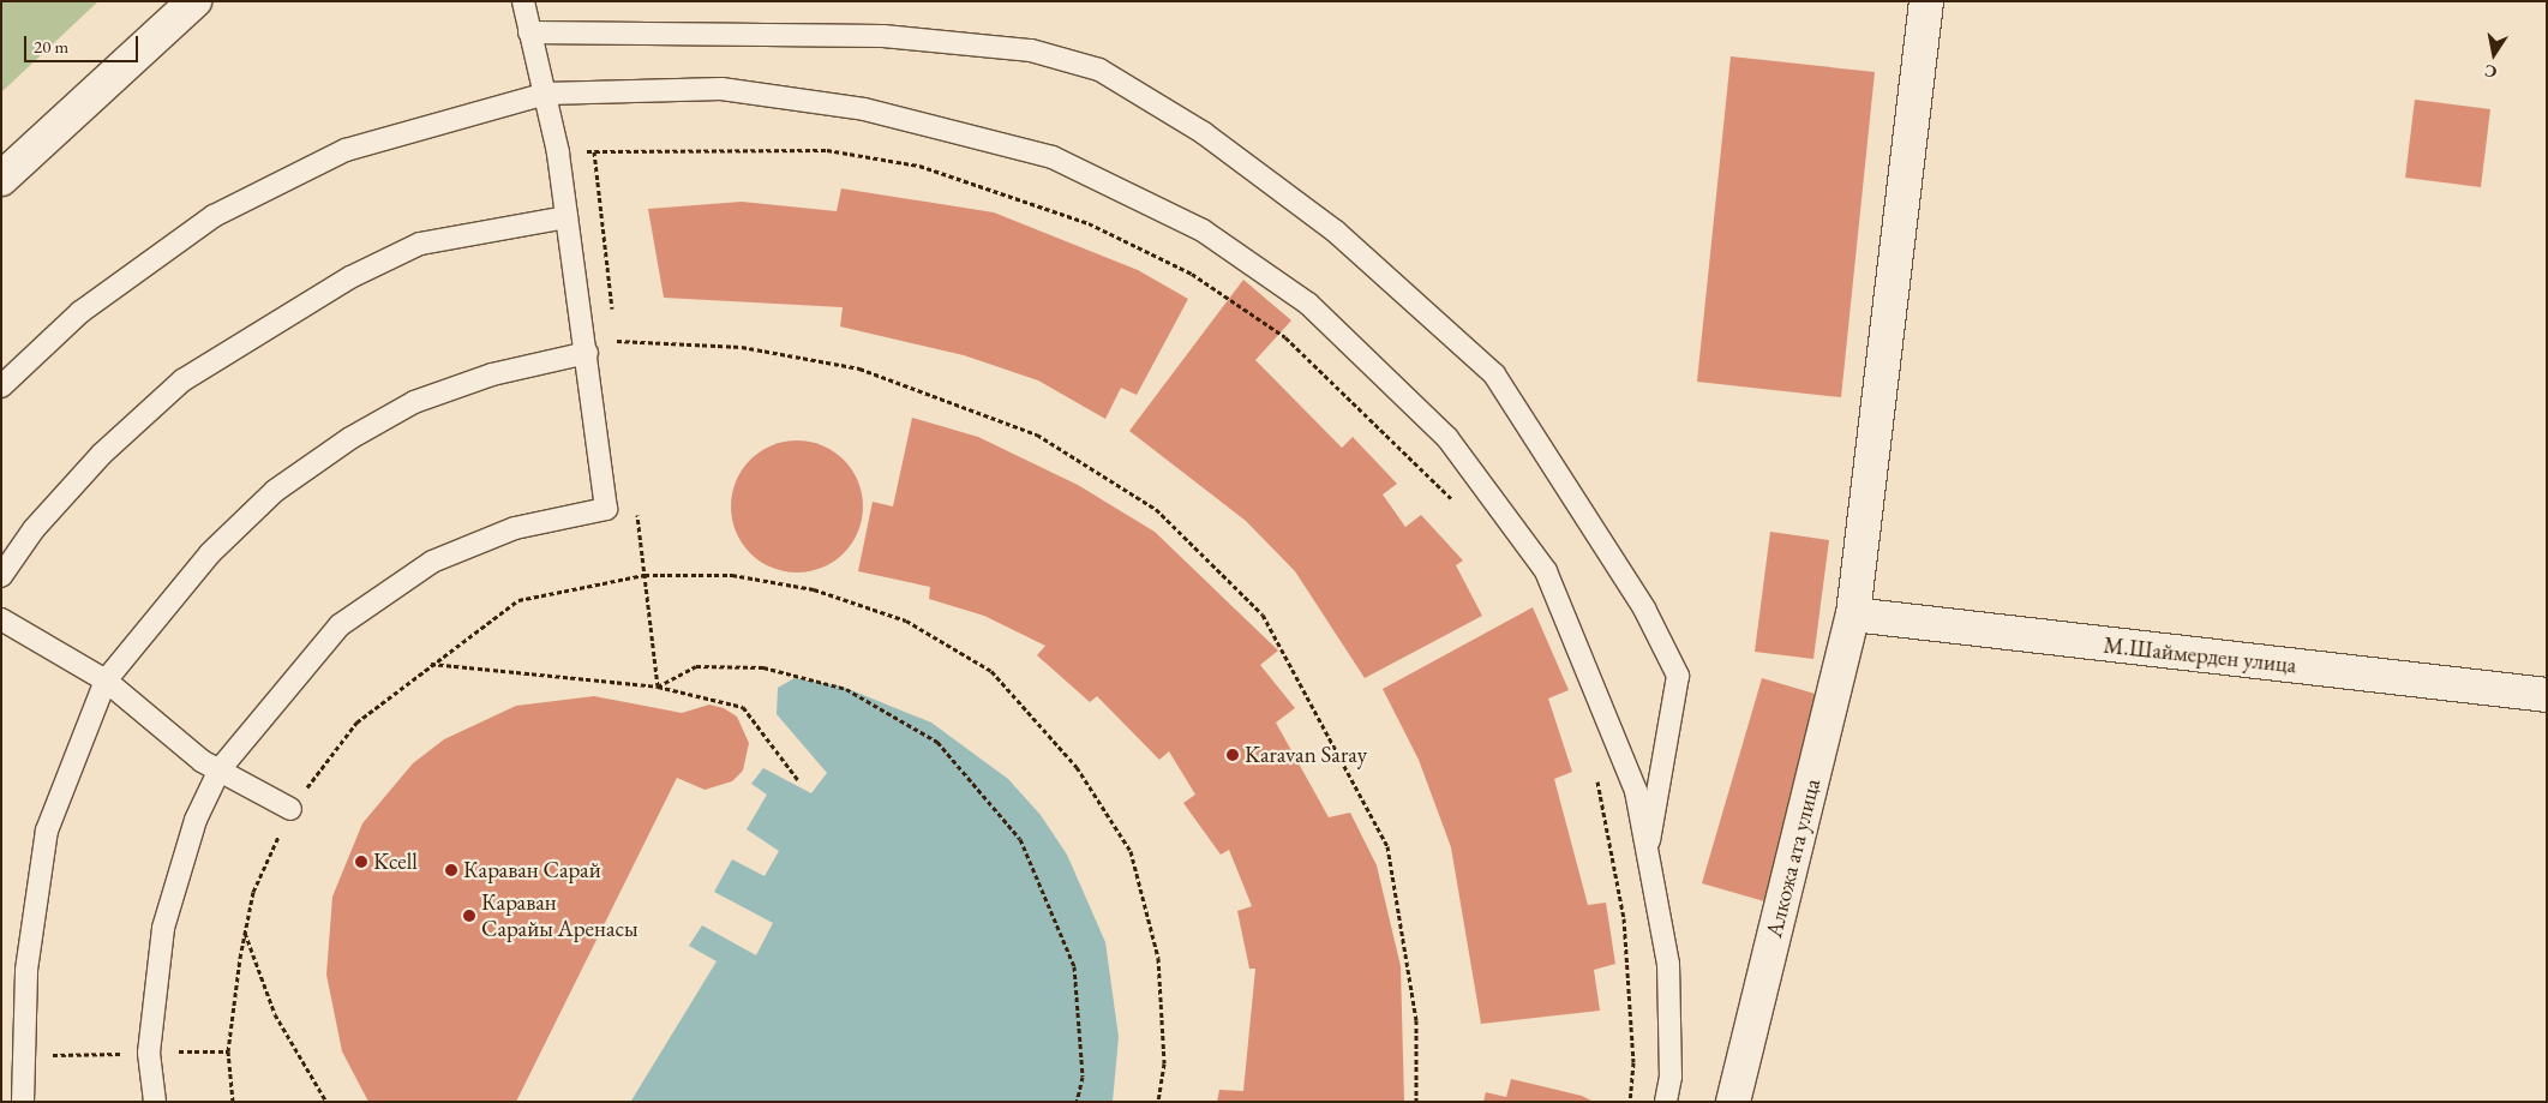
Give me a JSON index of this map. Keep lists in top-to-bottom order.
{
  "streets": {
    "street": ["М.Шаймерден улица", "Алкожа ата улица"]
  },
  "crossings": [
    ["М.Шаймерден улица", "Алкожа ата улица"]
  ],
  "places": [
    "Karavan Saray",
    "Kcell",
    "Караван Сарай",
    "Караван Сарайы Аренасы"
  ],
  "scale_bar": "20 m",
  "north": "bottom"
}
